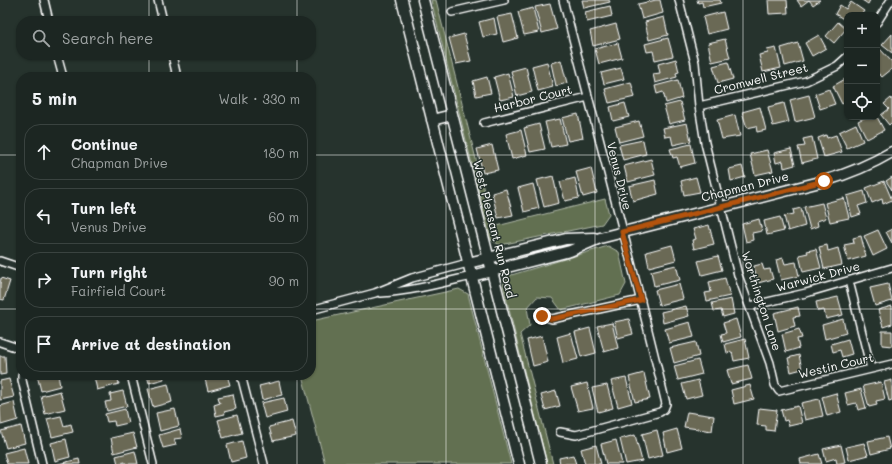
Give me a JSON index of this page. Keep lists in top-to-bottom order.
{
  "streets": {
    "main road": ["Chapman Drive", "West Pleasant Run Road"],
    "street": [
      "Cromwell Street",
      "Harbor Court",
      "Venus Drive",
      "Warwick Drive",
      "Worthington Lane",
      "Westin Court"
    ]
  },
  "crossings": [
    ["Cromwell Street", "Worthington Lane"],
    ["Harbor Court", "Venus Drive"],
    ["Venus Drive", "Chapman Drive"],
    ["Chapman Drive", "West Pleasant Run Road"],
    ["Chapman Drive", "Worthington Lane"],
    ["Warwick Drive", "Worthington Lane"],
    ["Worthington Lane", "Westin Court"]
  ],
  "page": {
    "map_buttons": ["+", "−"],
    "search": "Search here",
    "heading": ["5 min", "Walk · 330 m"],
    "list": [
      ["Continue", "Chapman Drive", "180 m"],
      ["Turn left", "Venus Drive", "60 m"],
      ["Turn right", "Fairfield Court", "90 m"],
      "Arrive at destination"
    ]
  }
}
